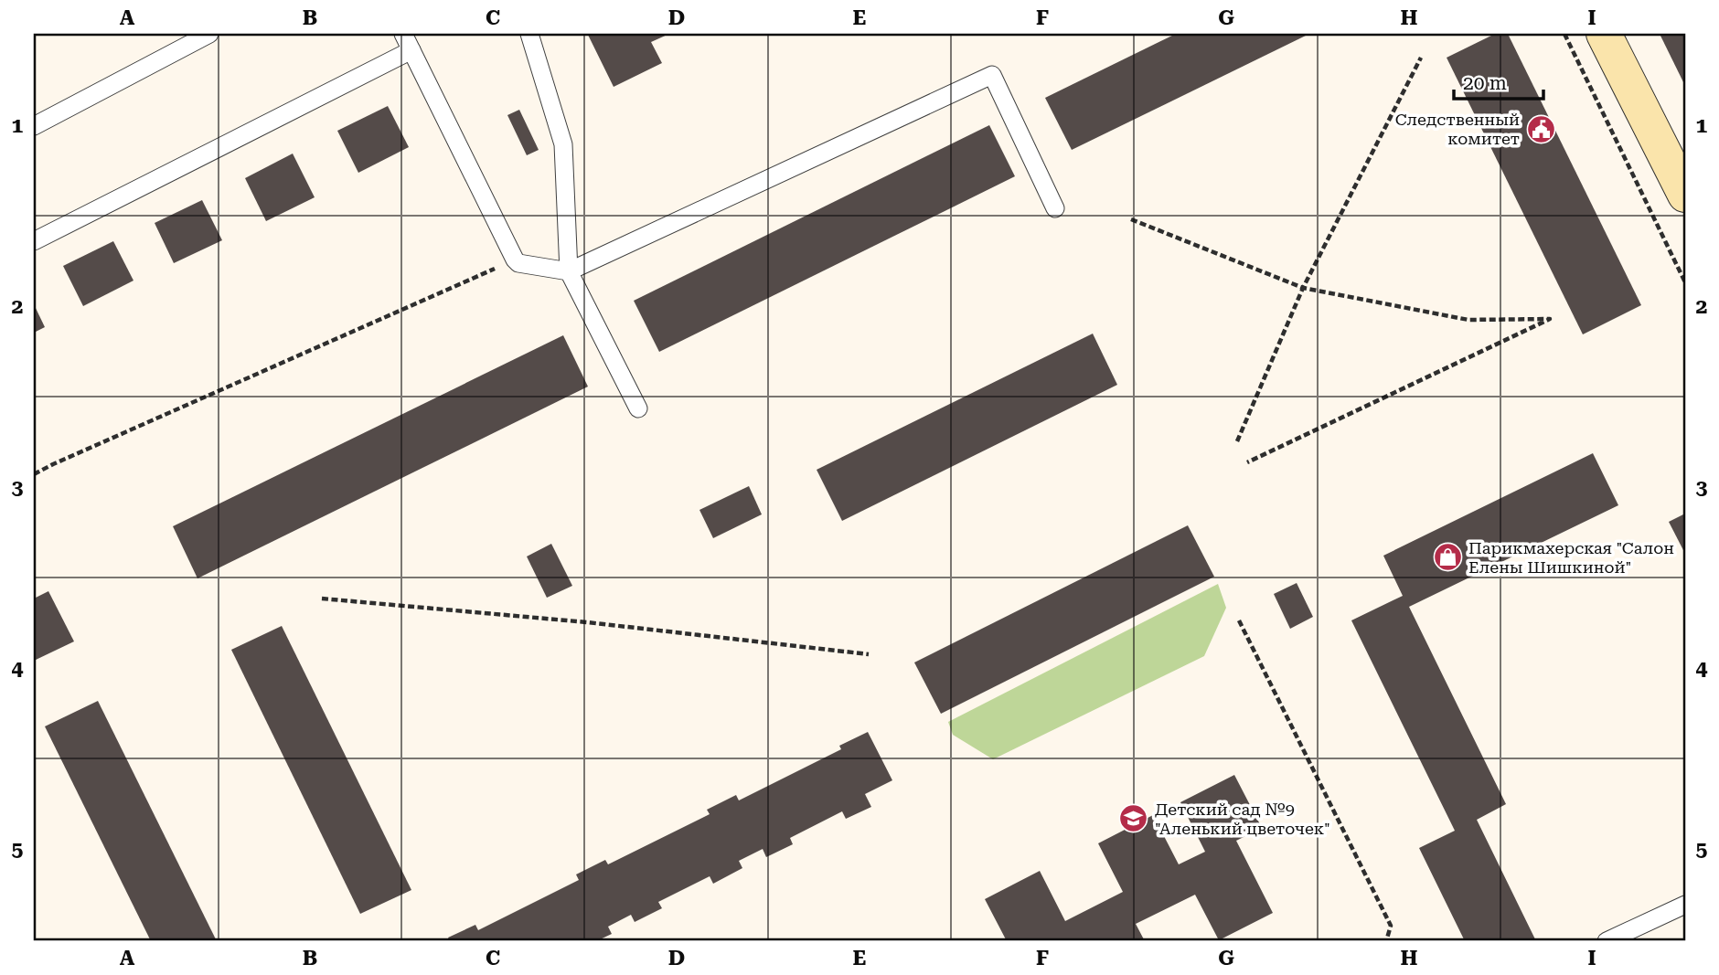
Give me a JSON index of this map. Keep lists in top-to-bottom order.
{
  "places": {
    "public building": ["Следственный комитет"],
    "shop": ["Парикмахерская \"Салон Елены Шишкиной\""],
    "school or university": ["Детский сад №9 \"Аленький цветочек\""]
  },
  "scale_bar": "20 m",
  "grid": {
    "columns": [
      "A",
      "B",
      "C",
      "D",
      "E",
      "F",
      "G",
      "H",
      "I"
    ],
    "rows": [
      "1",
      "2",
      "3",
      "4",
      "5"
    ]
  }
}
